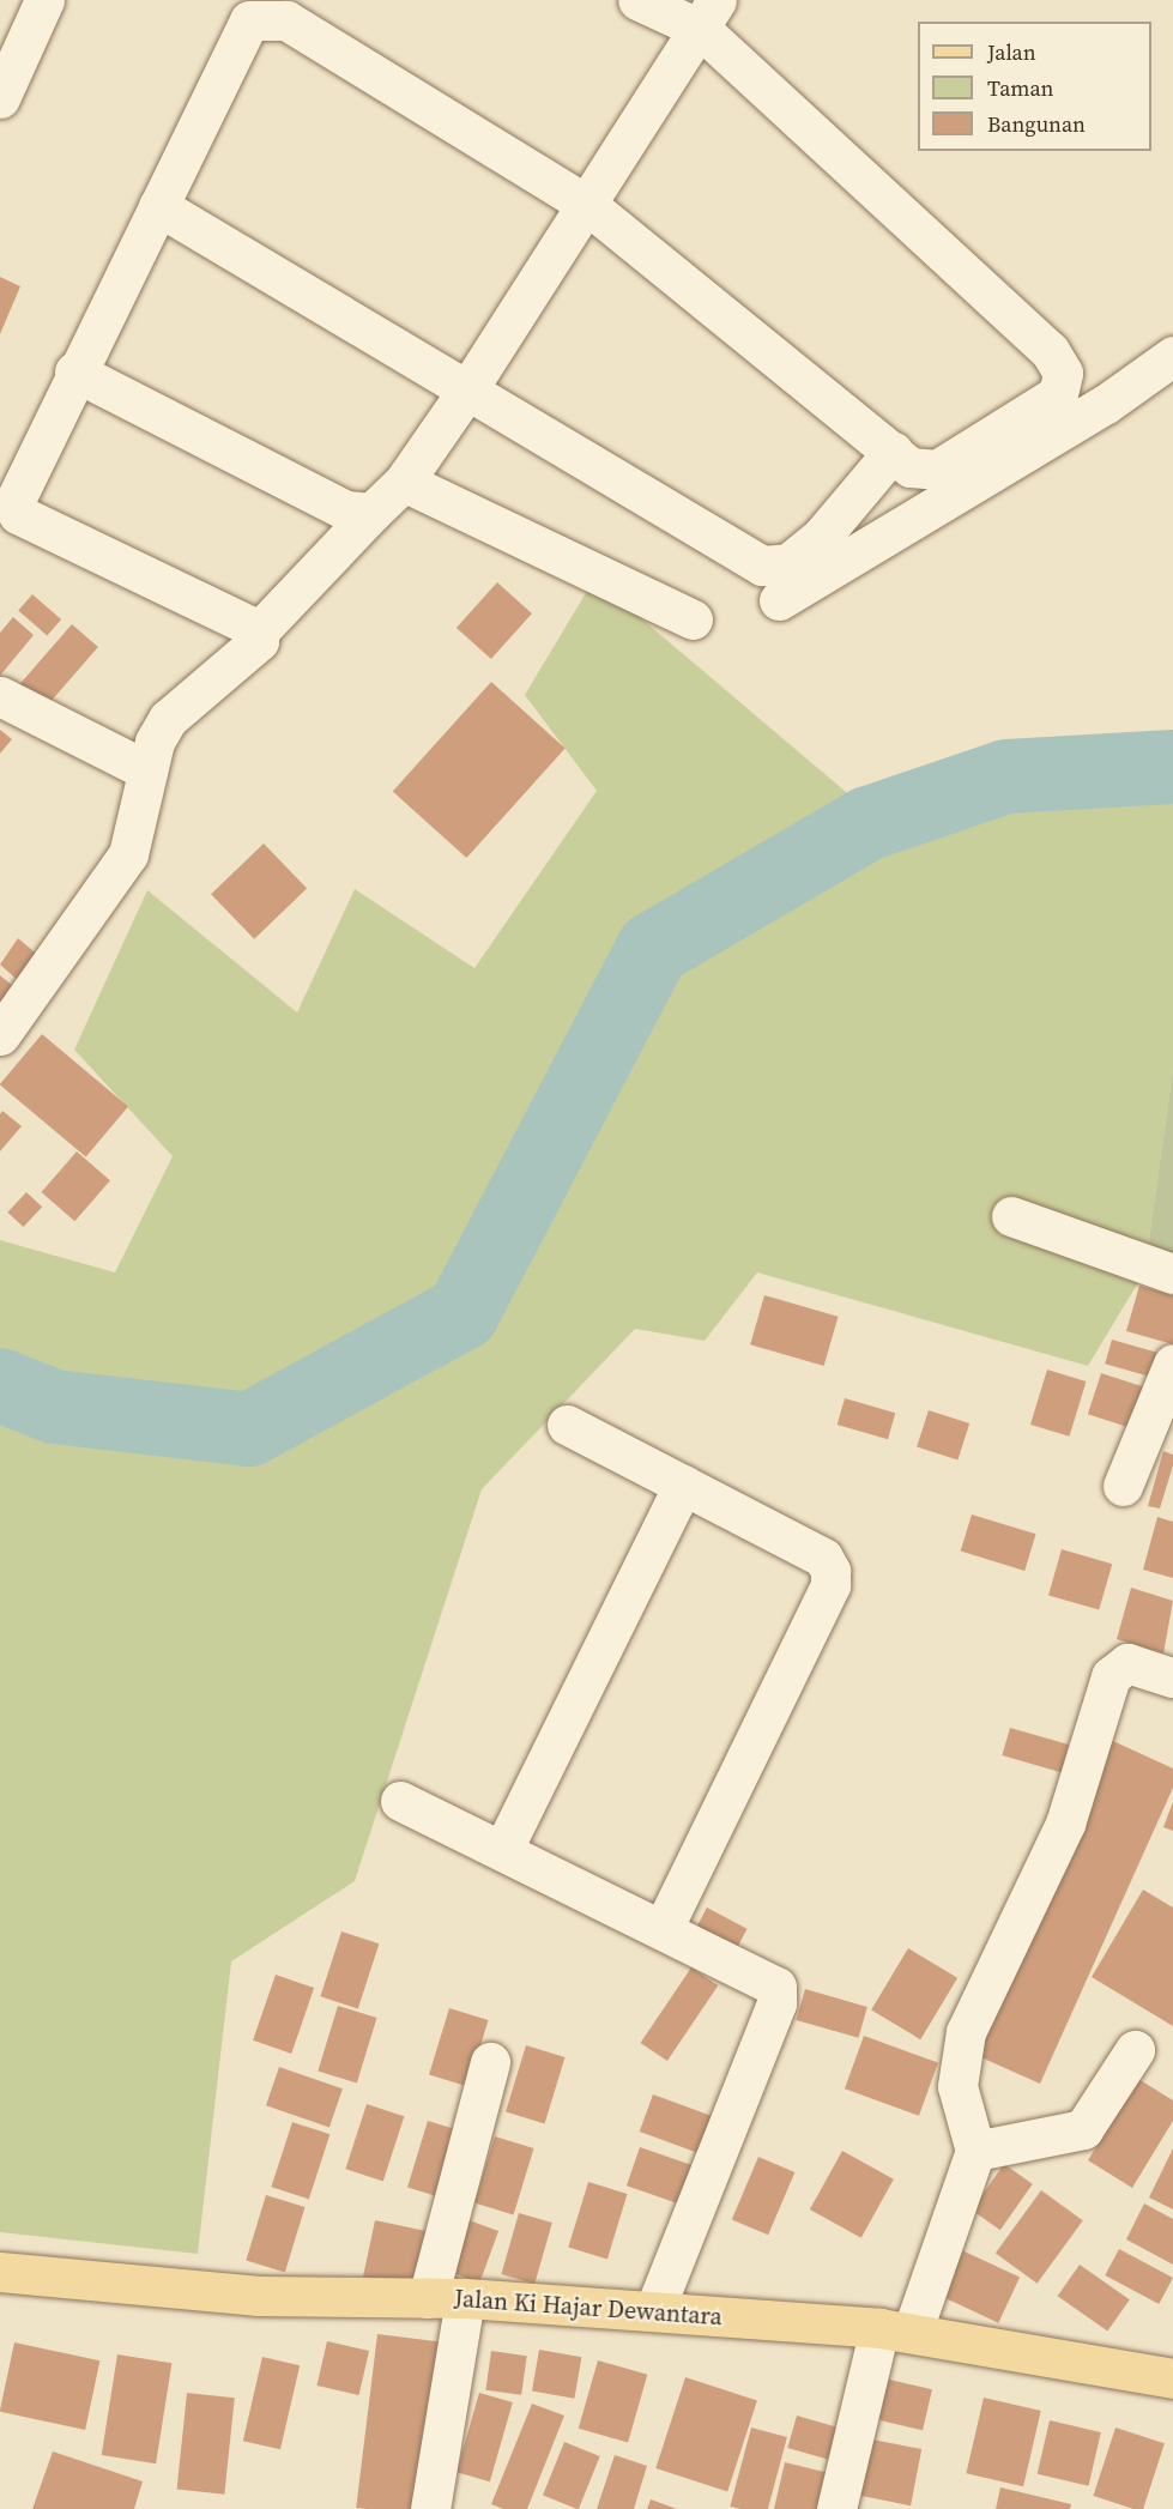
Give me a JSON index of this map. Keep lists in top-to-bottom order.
{
  "streets": {
    "main road": ["Jalan Ki Hajar Dewantara"]
  },
  "legend": ["Jalan", "Taman", "Bangunan"]
}
